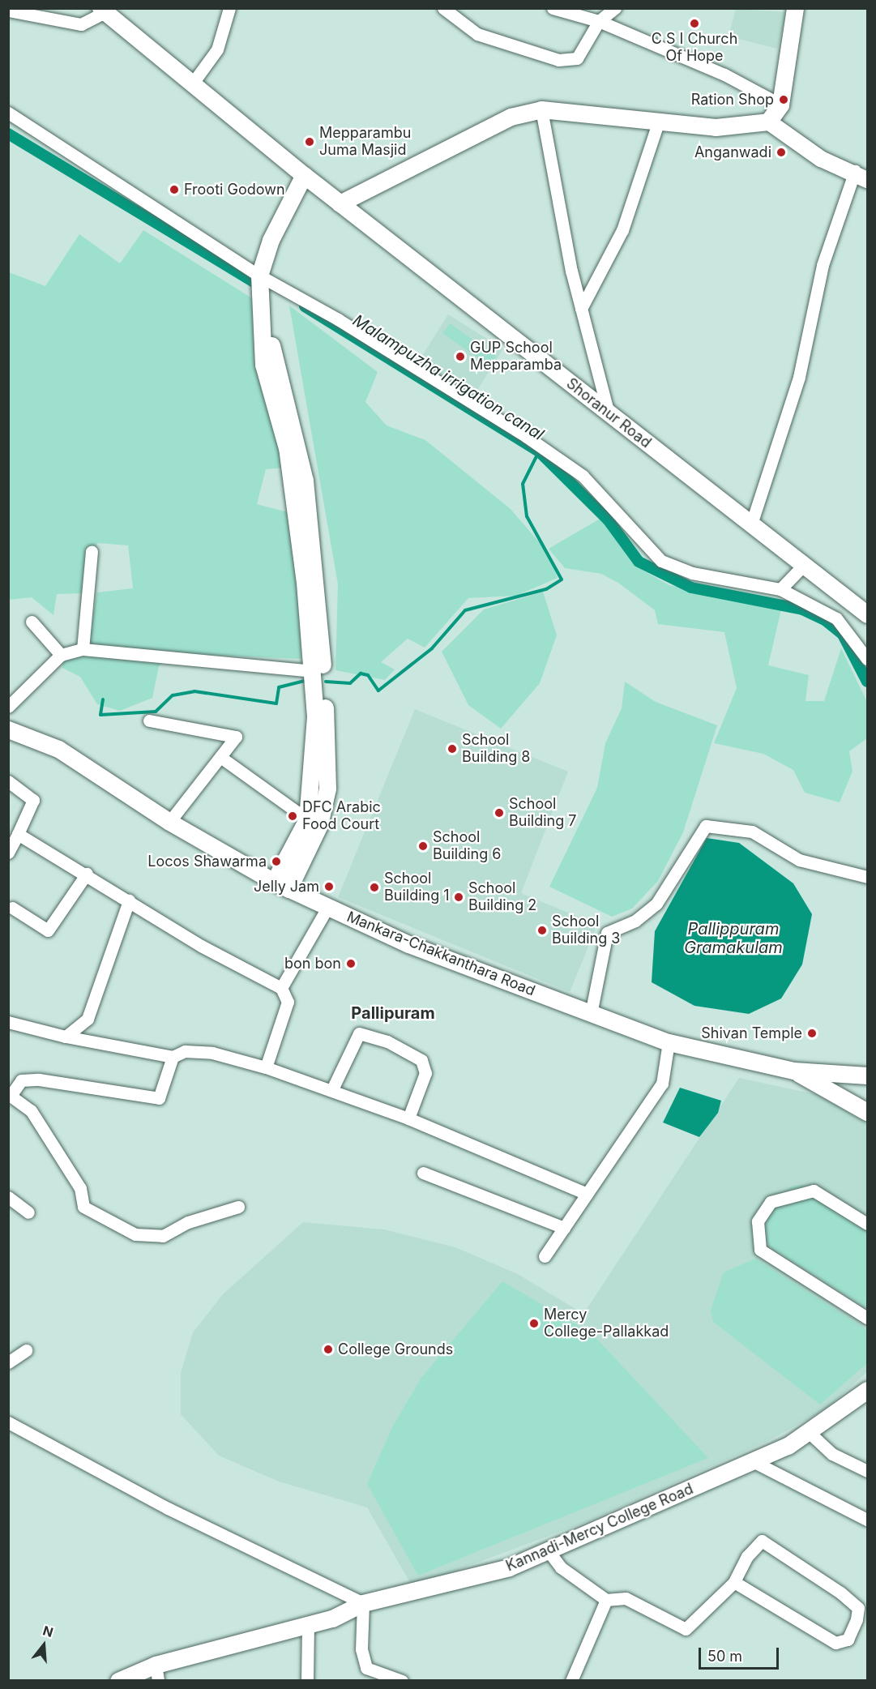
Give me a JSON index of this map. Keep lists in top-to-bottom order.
{
  "streets": {
    "main road": ["Shoranur Road", "Mankara-Chakkanthara Road", "Kannadi-Mercy College Road"]
  },
  "districts": ["Pallipuram"],
  "water": ["Malampuzha irrigation canal", "Pallippuram Gramakulam"],
  "places": [
    "C S I Church Of Hope",
    "Ration Shop",
    "Mepparambu Juma Masjid",
    "Anganwadi",
    "Frooti Godown",
    "GUP School Mepparamba",
    "School Building 8",
    "School Building 7",
    "DFC Arabic Food Court",
    "School Building 6",
    "Locos Shawarma",
    "Jelly Jam",
    "School Building 1",
    "School Building 2",
    "School Building 3",
    "bon bon",
    "Shivan Temple",
    "Mercy College-Pallakkad",
    "College Grounds"
  ],
  "scale_bar": "50 m",
  "north": "top"
}
